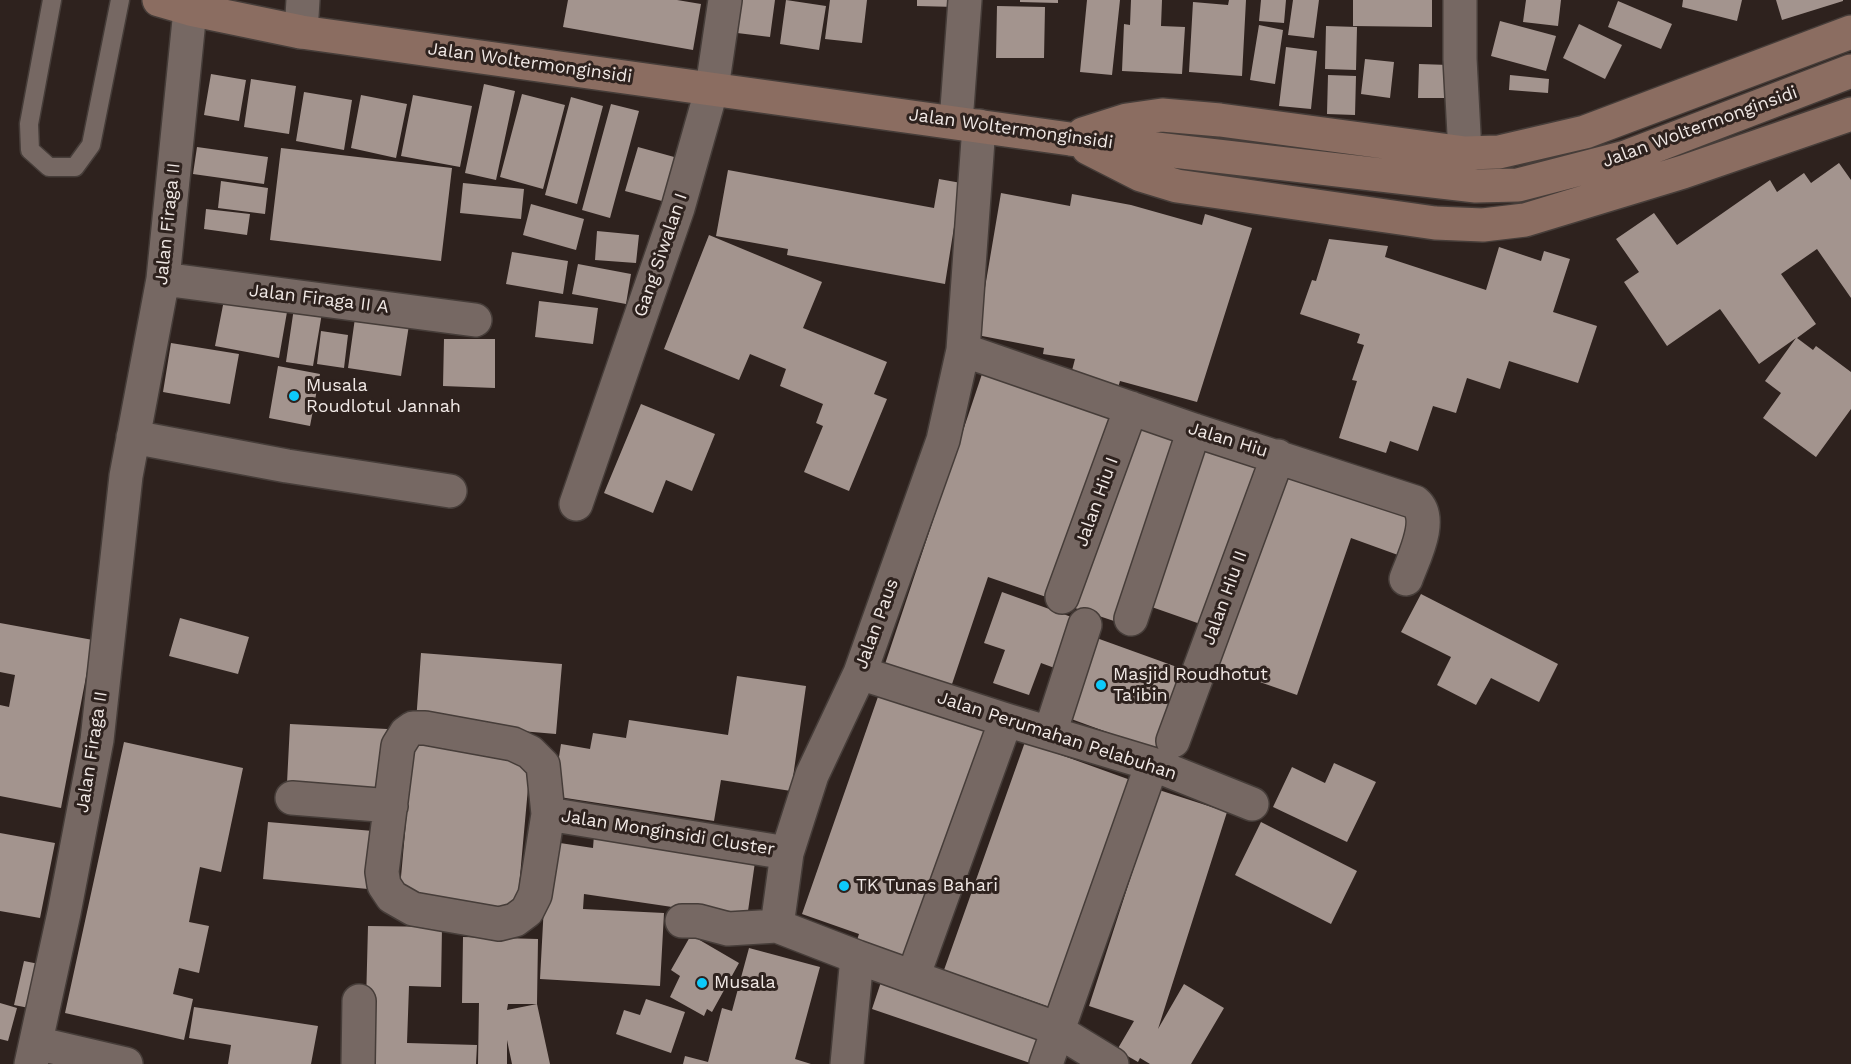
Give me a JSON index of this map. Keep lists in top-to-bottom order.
{
  "streets": {
    "main road": ["Jalan Woltermonginsidi"],
    "street": [
      "Jalan Firaga II",
      "Gang Siwalan I",
      "Jalan Firaga II A",
      "Jalan Hiu",
      "Jalan Hiu I",
      "Jalan Hiu II",
      "Jalan Paus",
      "Jalan Perumahan Pelabuhan",
      "Jalan Monginsidi Cluster"
    ]
  },
  "crossings": [
    ["Jalan Woltermonginsidi", "Jalan Firaga II"],
    ["Jalan Woltermonginsidi", "Gang Siwalan I"],
    ["Jalan Woltermonginsidi", "Jalan Paus"],
    ["Jalan Firaga II", "Jalan Firaga II A"],
    ["Jalan Hiu", "Jalan Hiu I"],
    ["Jalan Hiu", "Jalan Hiu II"],
    ["Jalan Hiu", "Jalan Paus"],
    ["Jalan Hiu II", "Jalan Perumahan Pelabuhan"],
    ["Jalan Paus", "Jalan Perumahan Pelabuhan"],
    ["Jalan Paus", "Jalan Monginsidi Cluster"]
  ],
  "places": [
    "Musala Roudlotul Jannah",
    "Masjid Roudhotut Ta'ibin",
    "TK Tunas Bahari",
    "Musala"
  ]
}
